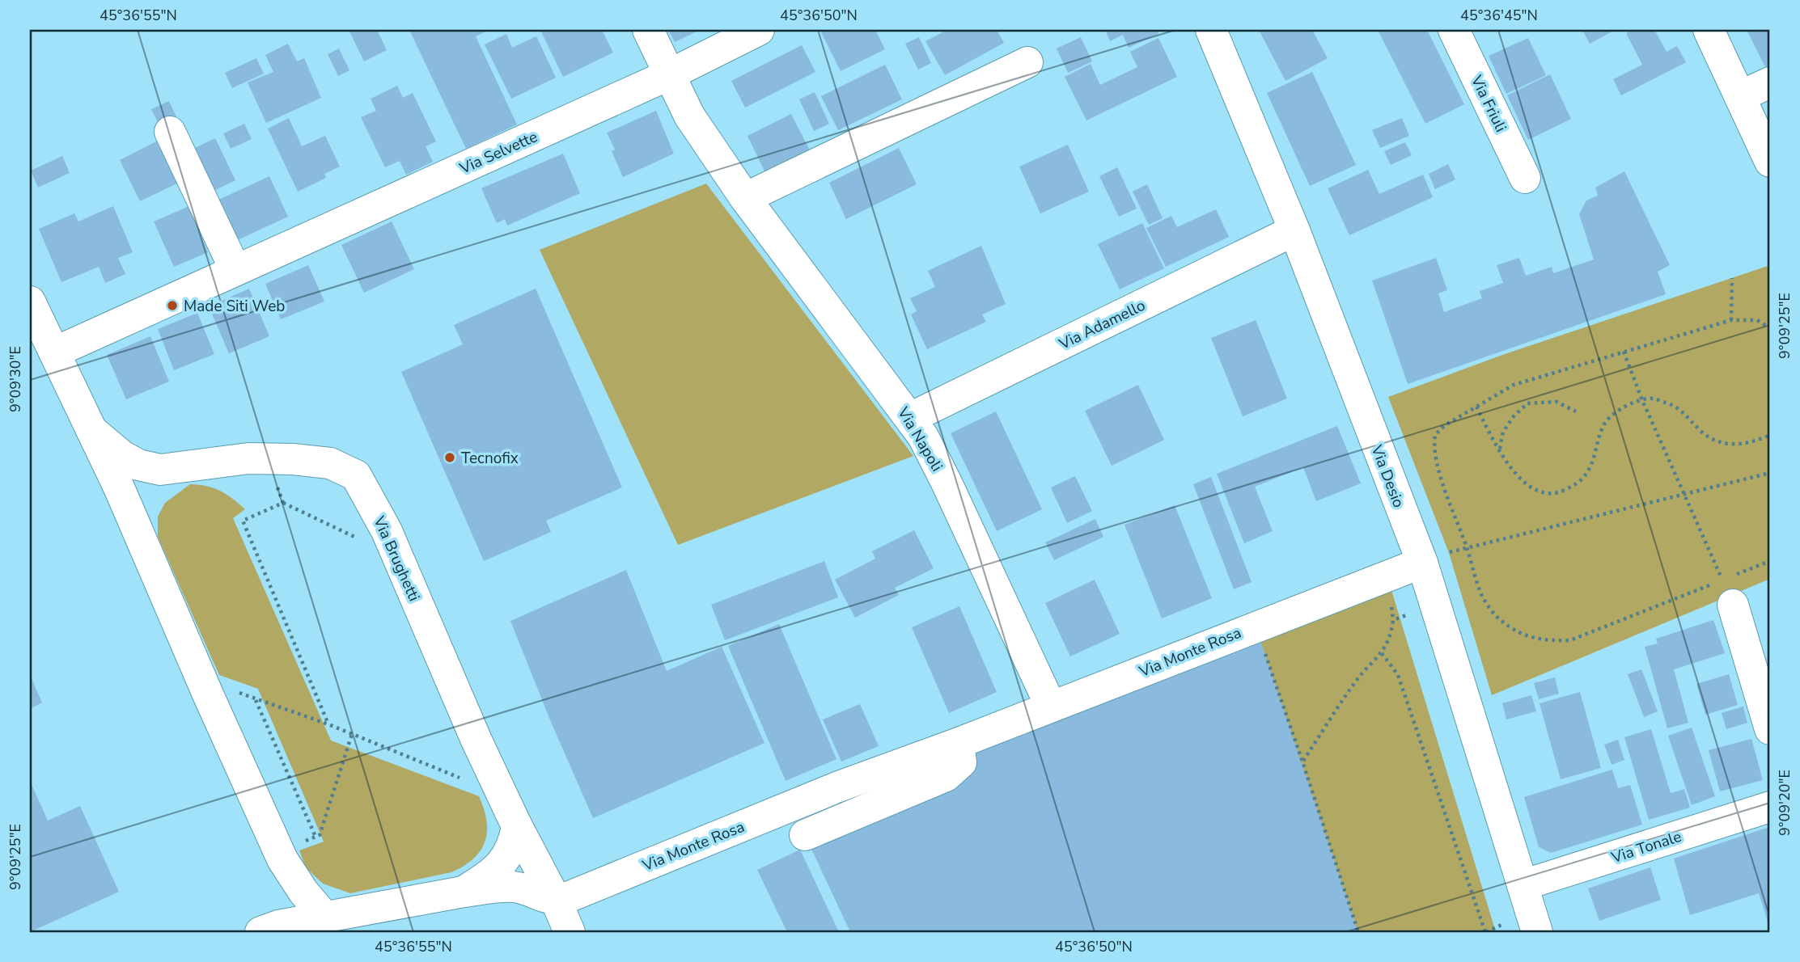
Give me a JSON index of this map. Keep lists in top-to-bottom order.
{
  "streets": {
    "street": [
      "Via Friuli",
      "Via Selvette",
      "Via Adamello",
      "Via Napoli",
      "Via Desio",
      "Via Brughetti",
      "Via Monte Rosa",
      "Via Tonale"
    ]
  },
  "crossings": [
    ["Via Selvette", "Via Napoli"],
    ["Via Selvette", "Via Brughetti"],
    ["Via Adamello", "Via Napoli"],
    ["Via Adamello", "Via Desio"],
    ["Via Napoli", "Via Monte Rosa"],
    ["Via Desio", "Via Monte Rosa"],
    ["Via Desio", "Via Tonale"],
    ["Via Brughetti", "Via Monte Rosa"]
  ],
  "places": ["Made Siti Web", "Tecnofix"],
  "coordinates": [
    "45°36'55\"N",
    "45°36'50\"N",
    "45°36'45\"N",
    "9°09'25\"E",
    "9°09'30\"E",
    "9°09'20\"E"
  ]
}
